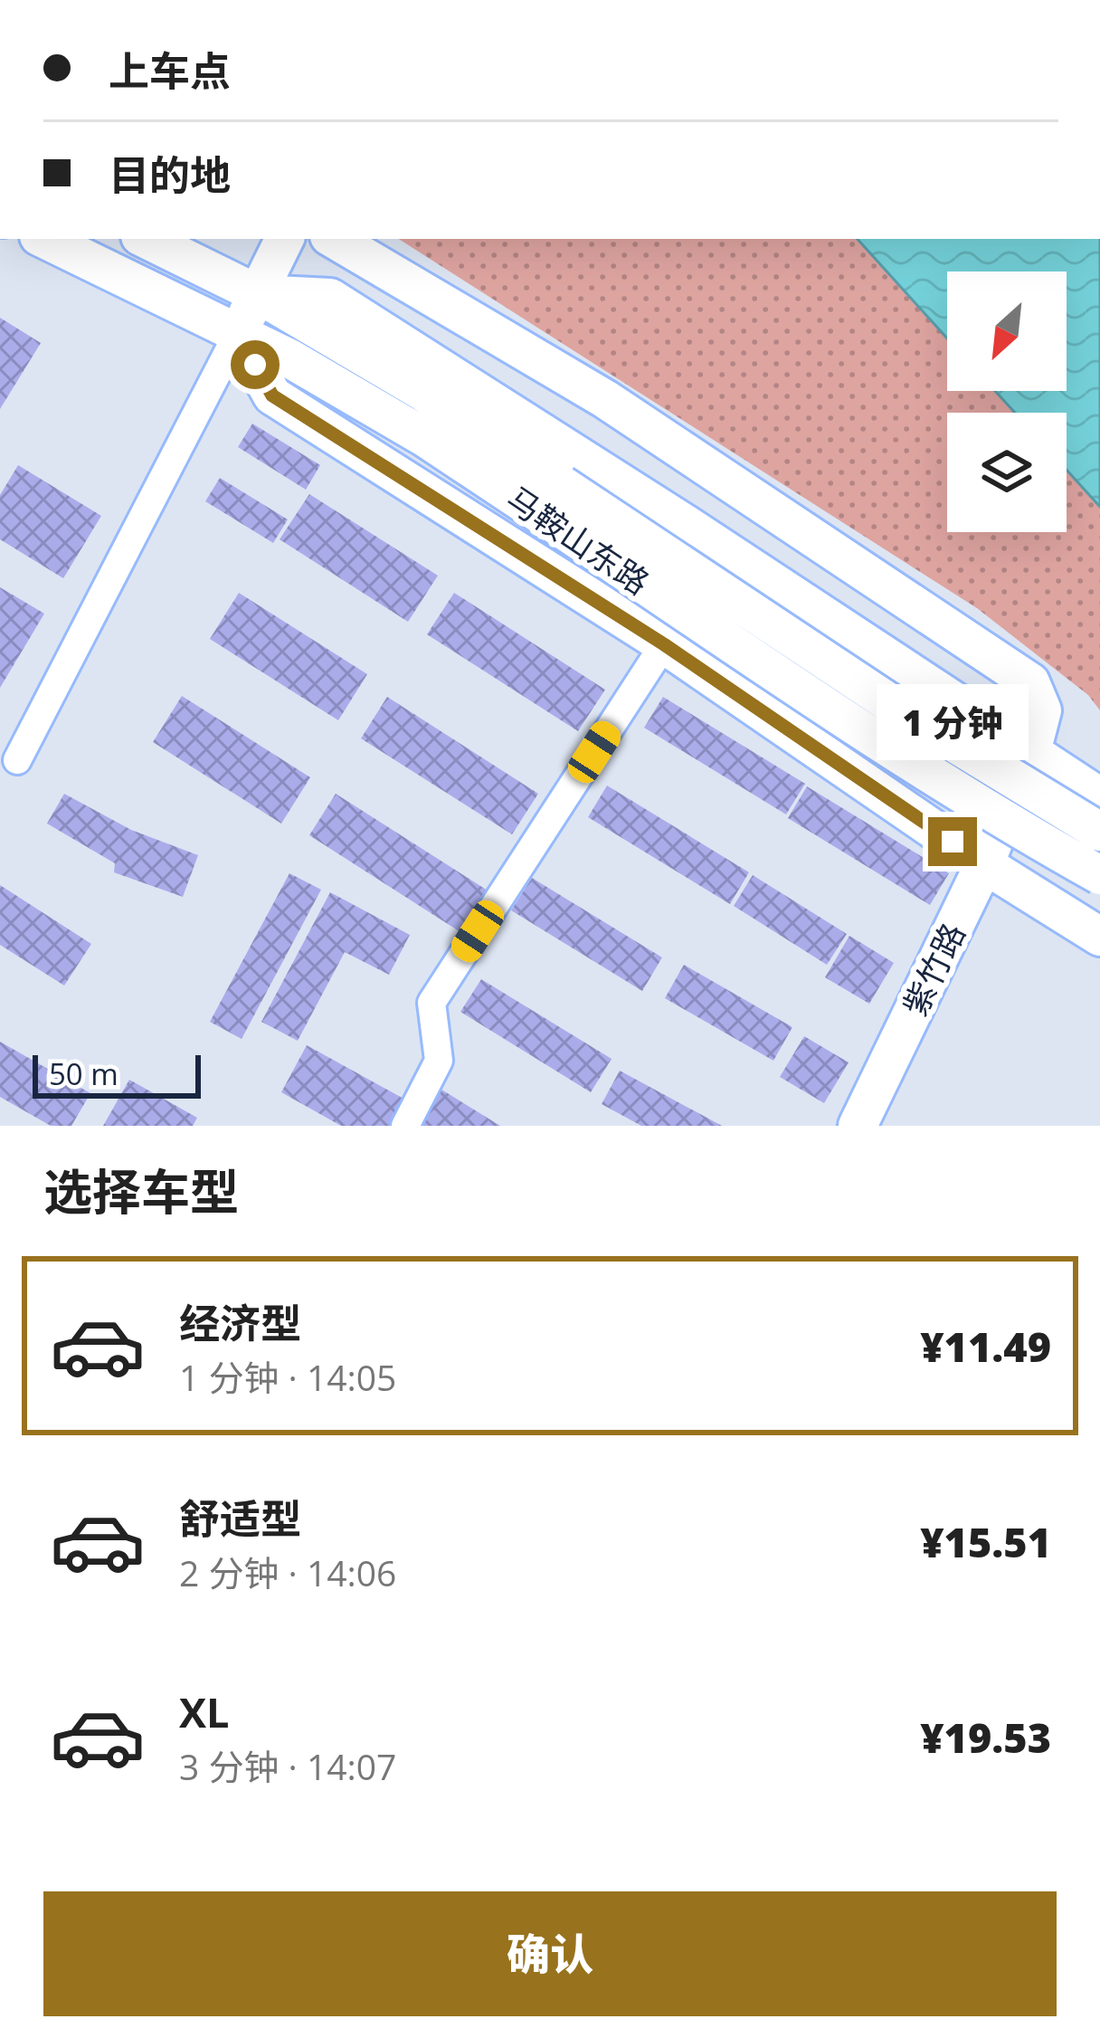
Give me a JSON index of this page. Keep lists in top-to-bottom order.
{
  "streets": {
    "main road": ["马鞍山东路", "紫竹路"]
  },
  "scale_bar": "50 m",
  "north": "bottom left",
  "page": {
    "banner": ["上车点", "目的地"],
    "bubble": "1 分钟",
    "scale": "50 m",
    "heading": "选择车型",
    "list": [
      {
        "name": "经济型",
        "note": "1 分钟 · 14:05",
        "value": "¥11.49"
      },
      {
        "name": "舒适型",
        "note": "2 分钟 · 14:06",
        "value": "¥15.51"
      },
      {
        "name": "XL",
        "note": "3 分钟 · 14:07",
        "value": "¥19.53"
      }
    ],
    "buttons": "确认"
  }
}
